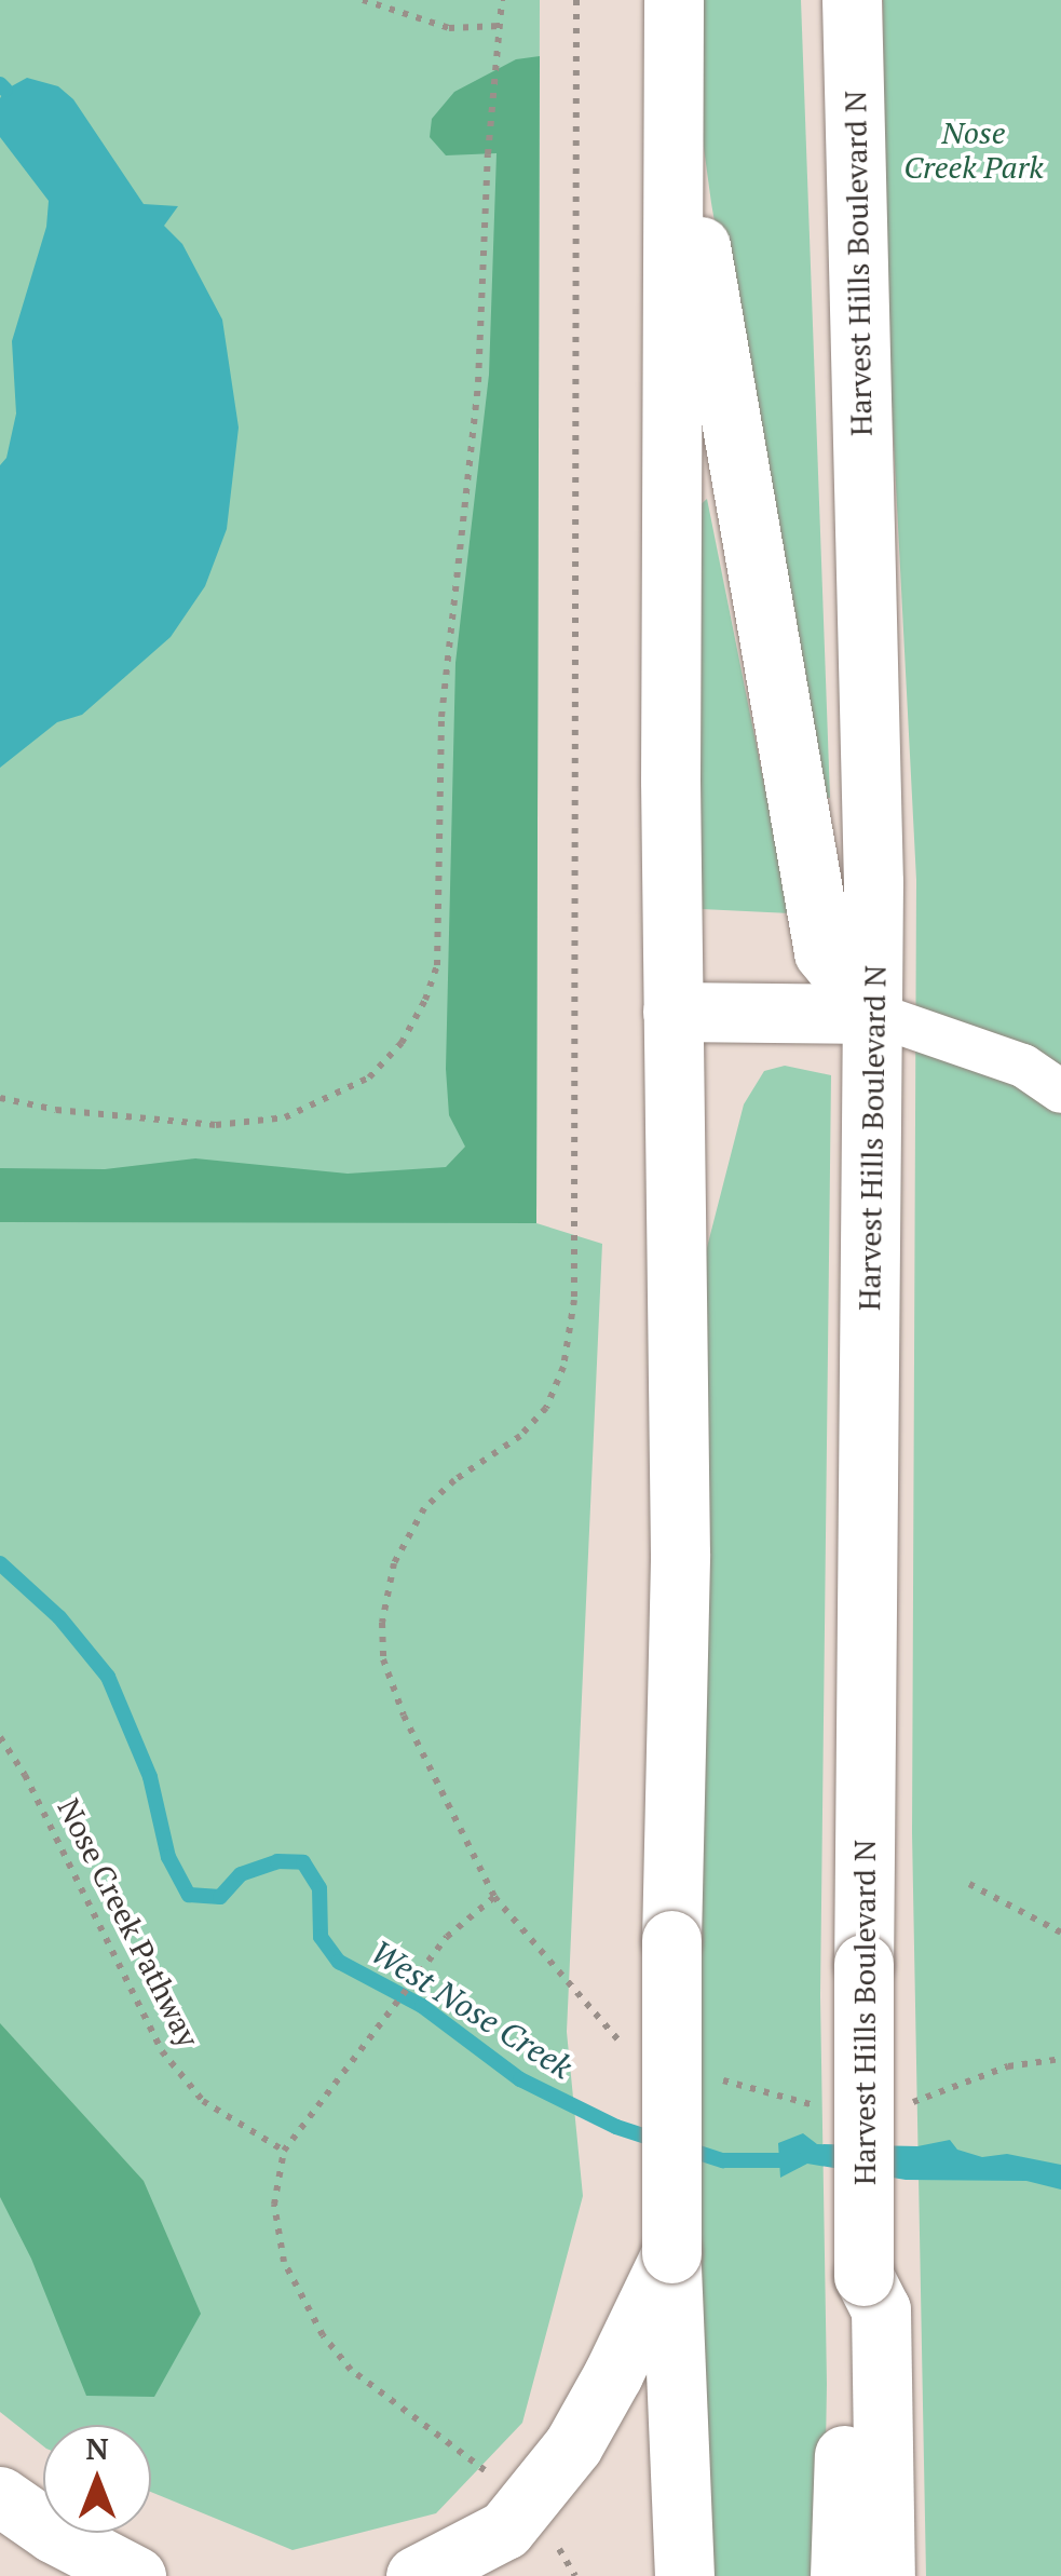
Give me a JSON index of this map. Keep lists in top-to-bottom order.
{
  "streets": {
    "main road": ["Harvest Hills Boulevard N"],
    "path": ["Nose Creek Pathway"]
  },
  "water": ["West Nose Creek"],
  "parks": ["Nose Creek Park"],
  "north": "top"
}
